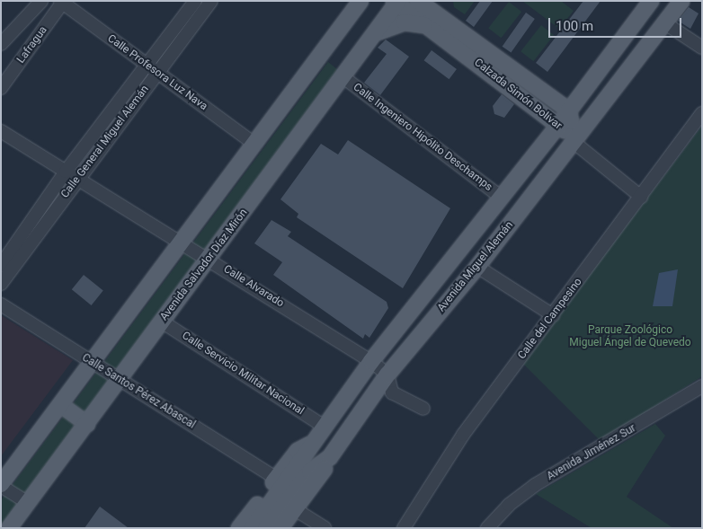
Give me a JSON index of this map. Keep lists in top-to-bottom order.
{
  "streets": {
    "main road": ["Calzada Simón Bolívar", "Avenida Salvador Díaz Mirón", "Avenida Miguel Alemán"],
    "street": [
      "Lafragua",
      "Calle Profesora Luz Nava",
      "Calle Ingeniero Hipólito Deschamps",
      "Calle General Miguel Alemán",
      "Calle Alvarado",
      "Calle del Campesino",
      "Calle Servicio Militar Nacional",
      "Calle Santos Pérez Abascal",
      "Avenida Jiménez Sur"
    ]
  },
  "crossings": [
    ["Lafragua", "Calle Profesora Luz Nava"],
    ["Calle Profesora Luz Nava", "Calle General Miguel Alemán"],
    ["Calzada Simón Bolívar", "Avenida Salvador Díaz Mirón"],
    ["Calzada Simón Bolívar", "Avenida Miguel Alemán"],
    ["Calle Ingeniero Hipólito Deschamps", "Avenida Salvador Díaz Mirón"],
    ["Calle Ingeniero Hipólito Deschamps", "Avenida Miguel Alemán"],
    ["Calle General Miguel Alemán", "Calle Alvarado"],
    ["Avenida Salvador Díaz Mirón", "Calle Alvarado"],
    ["Avenida Salvador Díaz Mirón", "Calle Servicio Militar Nacional"],
    ["Avenida Salvador Díaz Mirón", "Calle Santos Pérez Abascal"],
    ["Avenida Miguel Alemán", "Calle Alvarado"],
    ["Avenida Miguel Alemán", "Calle Servicio Militar Nacional"]
  ],
  "parks": ["Parque Zoológico Miguel Ángel de Quevedo"],
  "scale_bar": "100 m"
}
